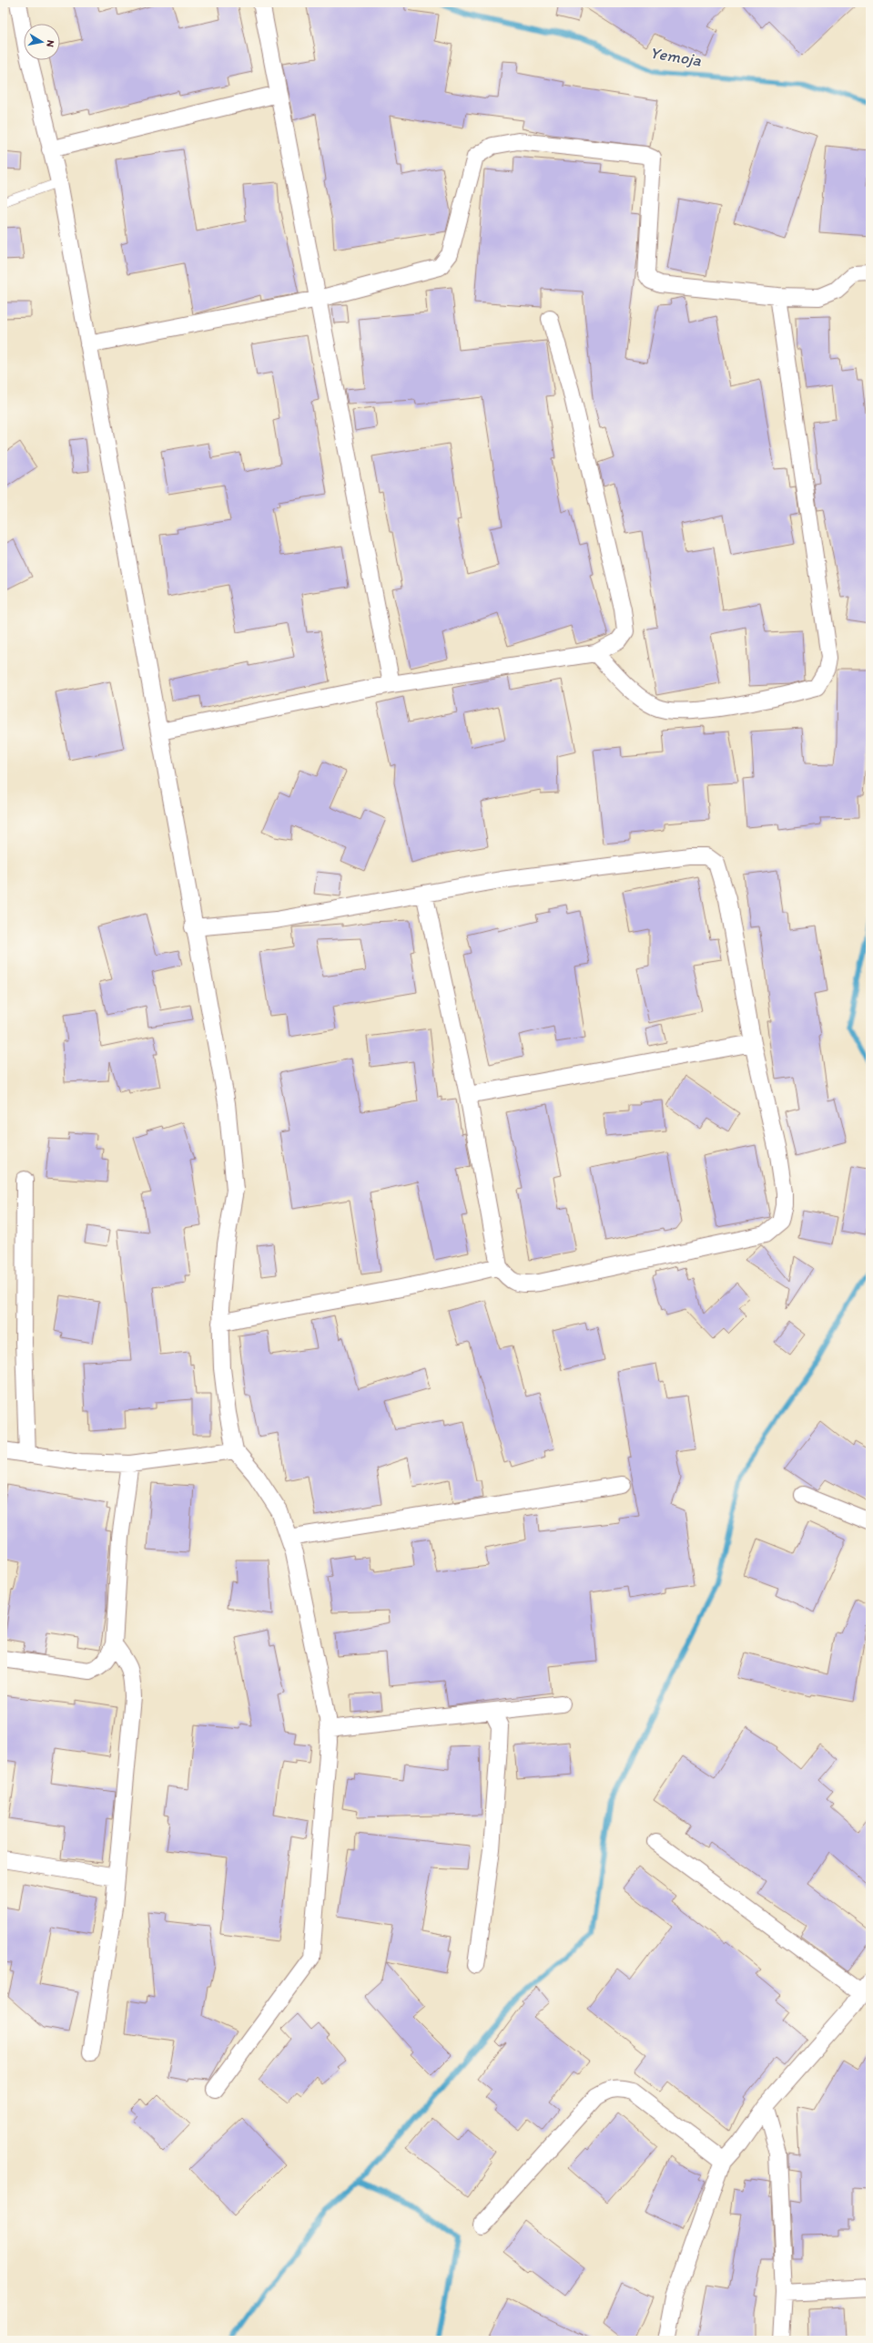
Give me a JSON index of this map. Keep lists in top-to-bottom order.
{
  "water": ["Yemoja"],
  "north": "right"
}
